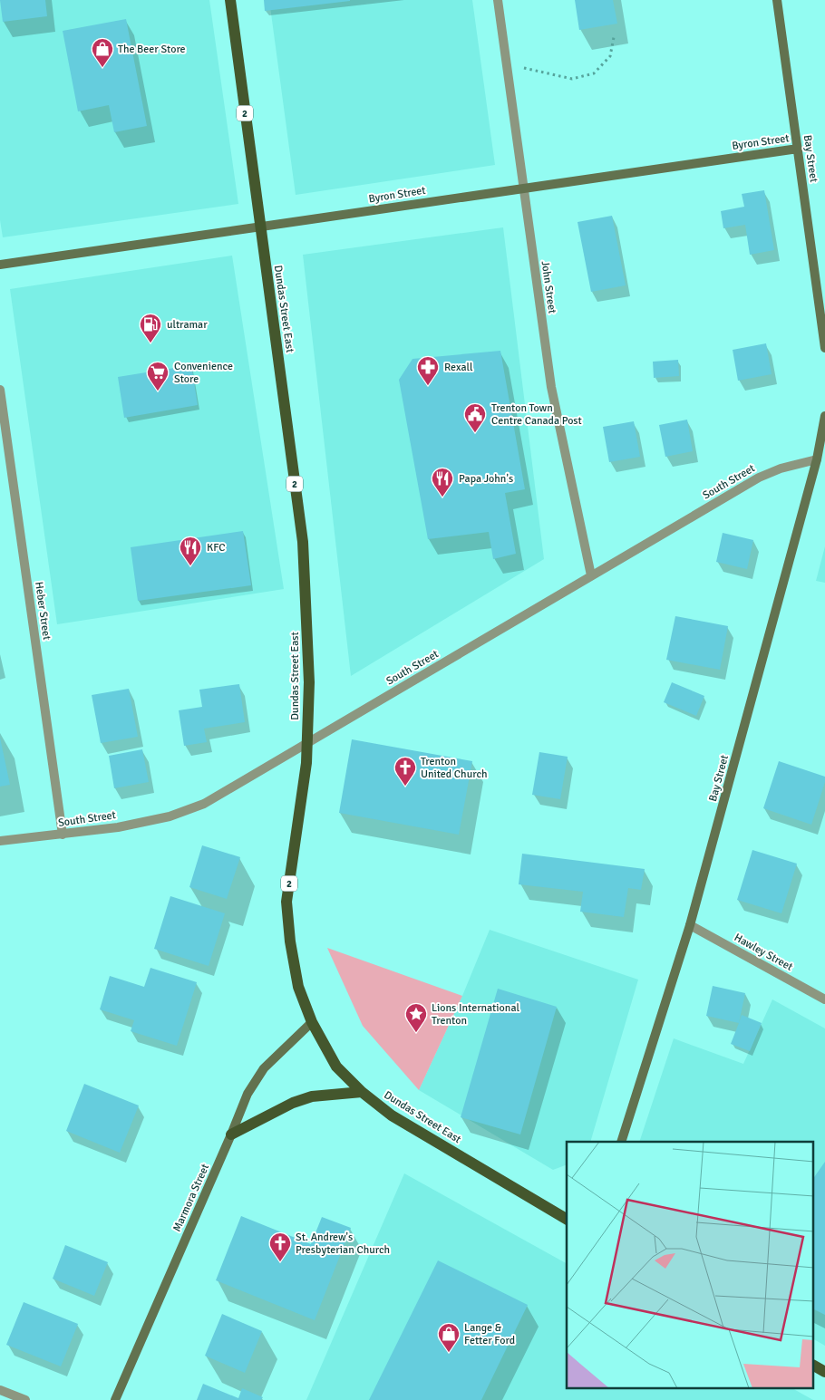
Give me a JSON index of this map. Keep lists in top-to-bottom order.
{
  "streets": {
    "main road": ["2", "Dundas Street East"],
    "street": [
      "Byron Street",
      "Bay Street",
      "John Street",
      "South Street",
      "Heber Street",
      "Hawley Street",
      "Marmora Street"
    ]
  },
  "crossings": [
    ["Byron Street", "Bay Street"],
    ["Byron Street", "John Street"],
    ["Byron Street", "Dundas Street East"],
    ["Bay Street", "South Street"],
    ["Bay Street", "Hawley Street"],
    ["John Street", "South Street"],
    ["Dundas Street East", "South Street"],
    ["Dundas Street East", "Marmora Street"],
    ["South Street", "Heber Street"]
  ],
  "places": {
    "shop": ["The Beer Store", "Lange & Fetter Ford"],
    "fuel station": ["ultramar"],
    "pharmacy": ["Rexall"],
    "supermarket": ["Convenience Store"],
    "public building": ["Trenton Town Centre Canada Post"],
    "restaurant": ["Papa John's", "KFC"],
    "church": ["Trenton United Church", "St. Andrew's Presbyterian Church"],
    "place": ["Lions International Trenton"]
  }
}
